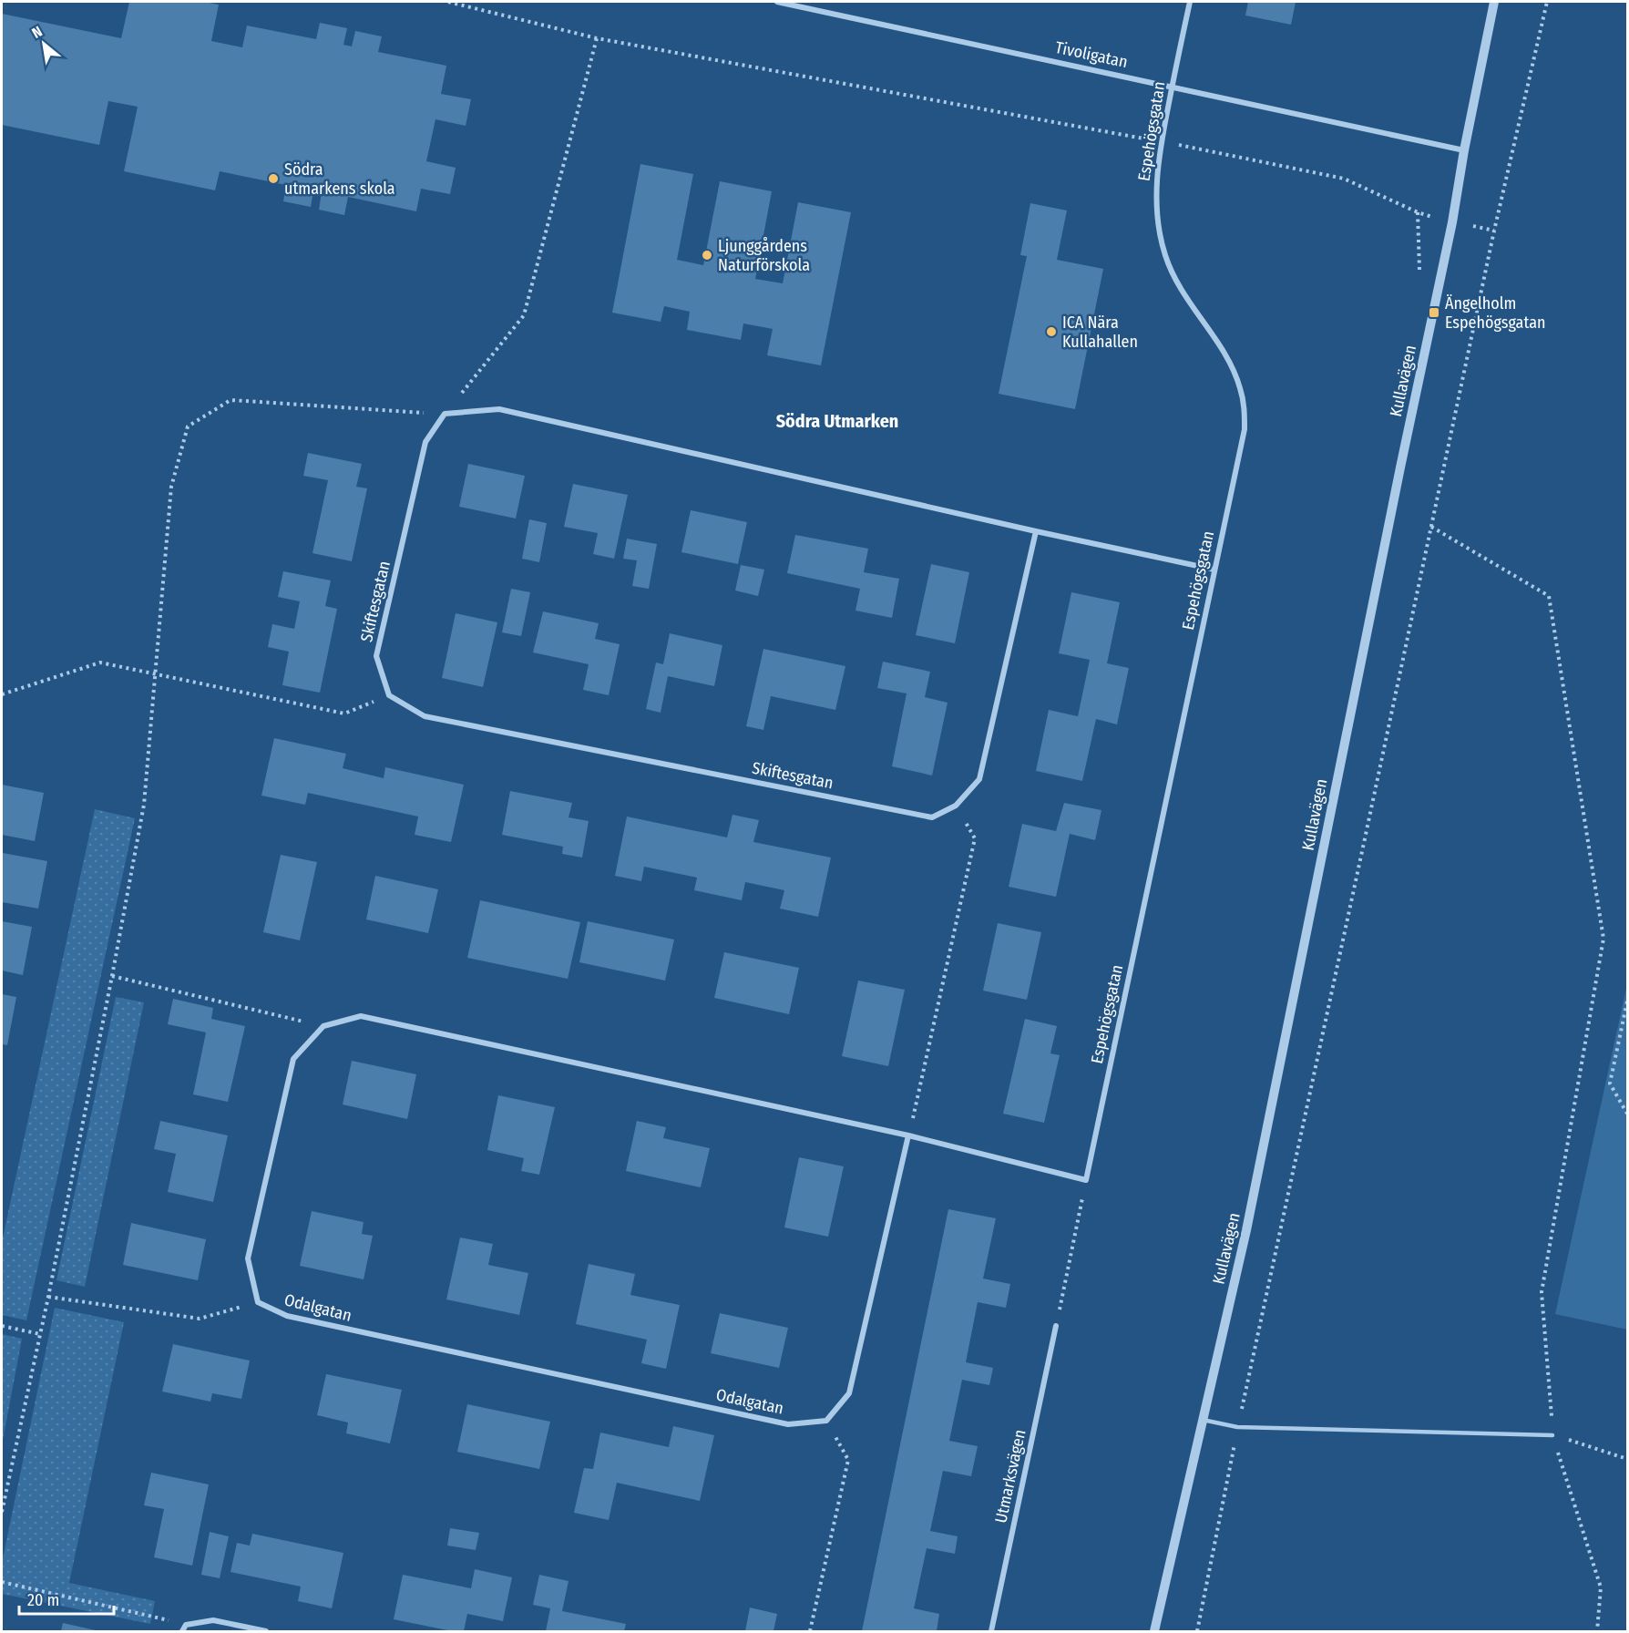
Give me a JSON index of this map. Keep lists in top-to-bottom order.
{
  "streets": {
    "street": [
      "Tivoligatan",
      "Espehögsgatan",
      "Kullavägen",
      "Skiftesgatan",
      "Odalgatan",
      "Utmarksvägen"
    ]
  },
  "crossings": [
    ["Tivoligatan", "Espehögsgatan"],
    ["Tivoligatan", "Kullavägen"]
  ],
  "districts": ["Södra Utmarken"],
  "places": {
    "other": ["Södra utmarkens skola", "Ljunggårdens Naturförskola", "ICA Nära Kullahallen"],
    "transit": ["Ängelholm Espehögsgatan"]
  },
  "scale_bar": "20 m",
  "north": "top left"
}
